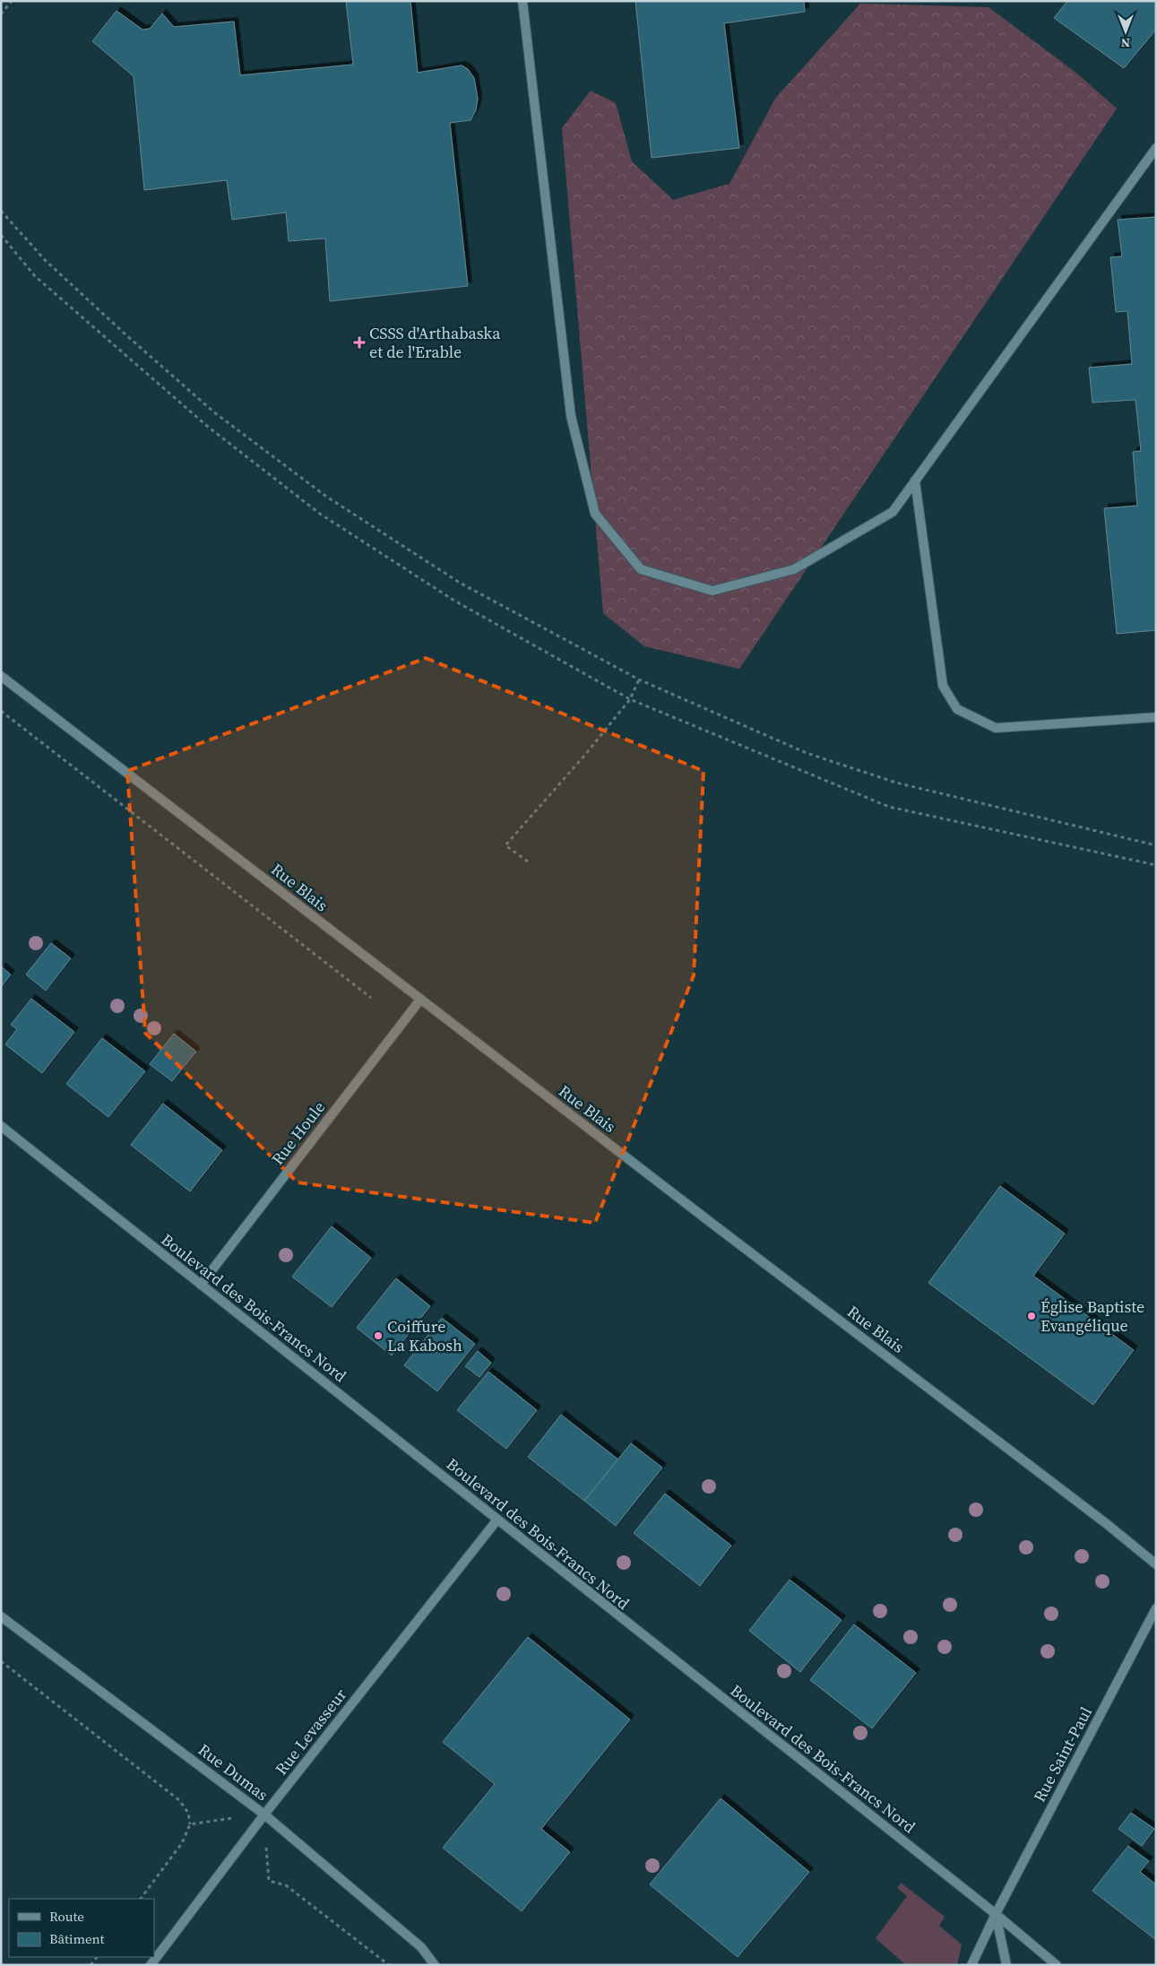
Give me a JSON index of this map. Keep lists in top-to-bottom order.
{
  "streets": {
    "street": [
      "Rue Blais",
      "Rue Houle",
      "Boulevard des Bois-Francs Nord",
      "Rue Levasseur",
      "Rue Saint-Paul",
      "Rue Dumas"
    ]
  },
  "crossings": [
    ["Rue Blais", "Rue Houle"],
    ["Rue Houle", "Boulevard des Bois-Francs Nord"],
    ["Boulevard des Bois-Francs Nord", "Rue Levasseur"],
    ["Boulevard des Bois-Francs Nord", "Rue Saint-Paul"],
    ["Rue Levasseur", "Rue Dumas"]
  ],
  "places": {
    "health": ["CSSS d'Arthabaska et de l'Erable"],
    "other": ["Église Baptiste Evangélique", "Coiffure La Kabosh"]
  },
  "legend": ["Route", "Bâtiment"],
  "north": "bottom"
}
